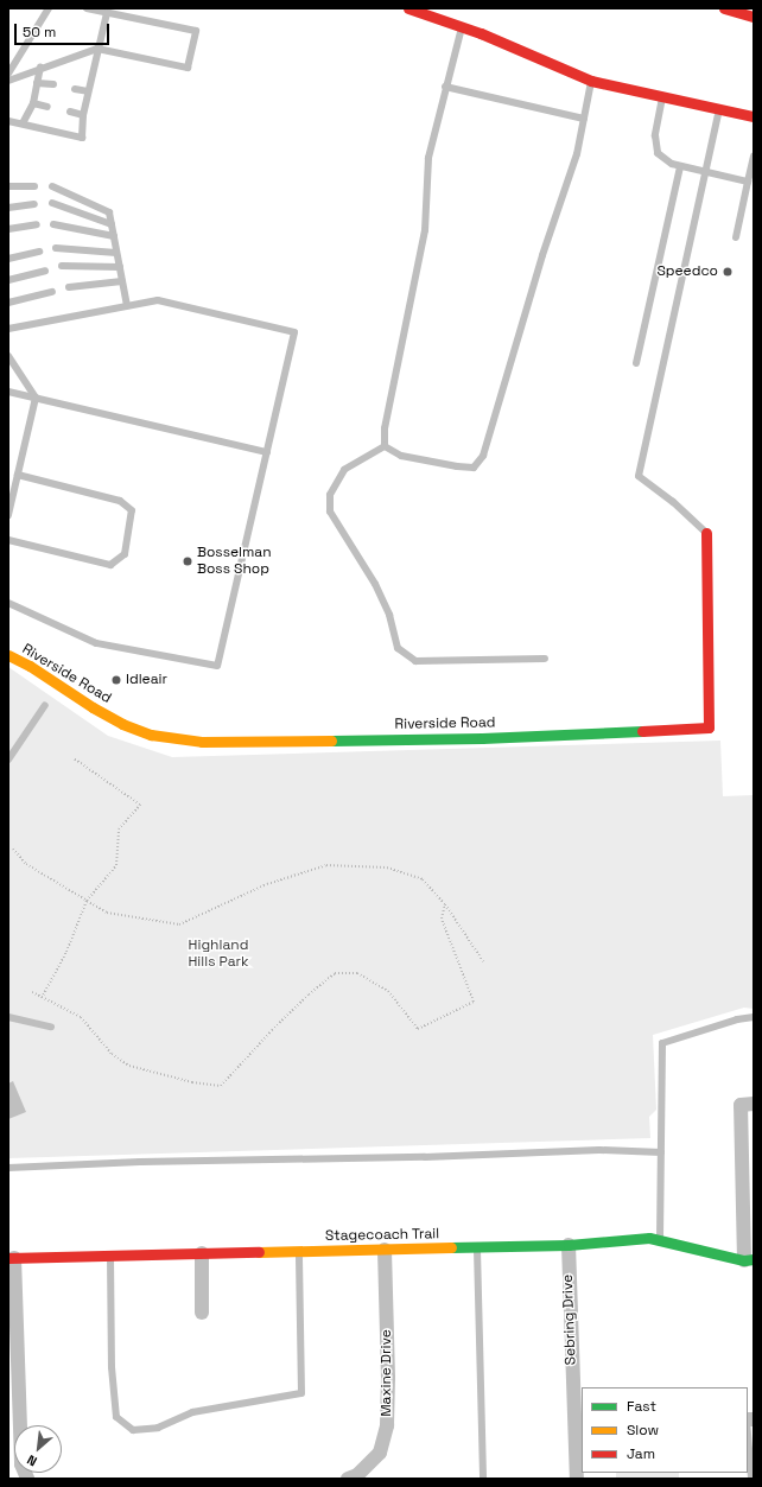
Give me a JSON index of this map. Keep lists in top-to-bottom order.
{
  "streets": {
    "main road": ["Riverside Road", "Stagecoach Trail"],
    "street": ["Sebring Drive", "Maxine Drive"]
  },
  "crossings": [
    ["Stagecoach Trail", "Sebring Drive"],
    ["Stagecoach Trail", "Maxine Drive"]
  ],
  "parks": ["Highland Hills Park"],
  "places": ["Speedco", "Bosselman Boss Shop", "Idleair"],
  "legend": ["Fast", "Slow", "Jam"],
  "scale_bar": "50 m",
  "north": "bottom left"
}
